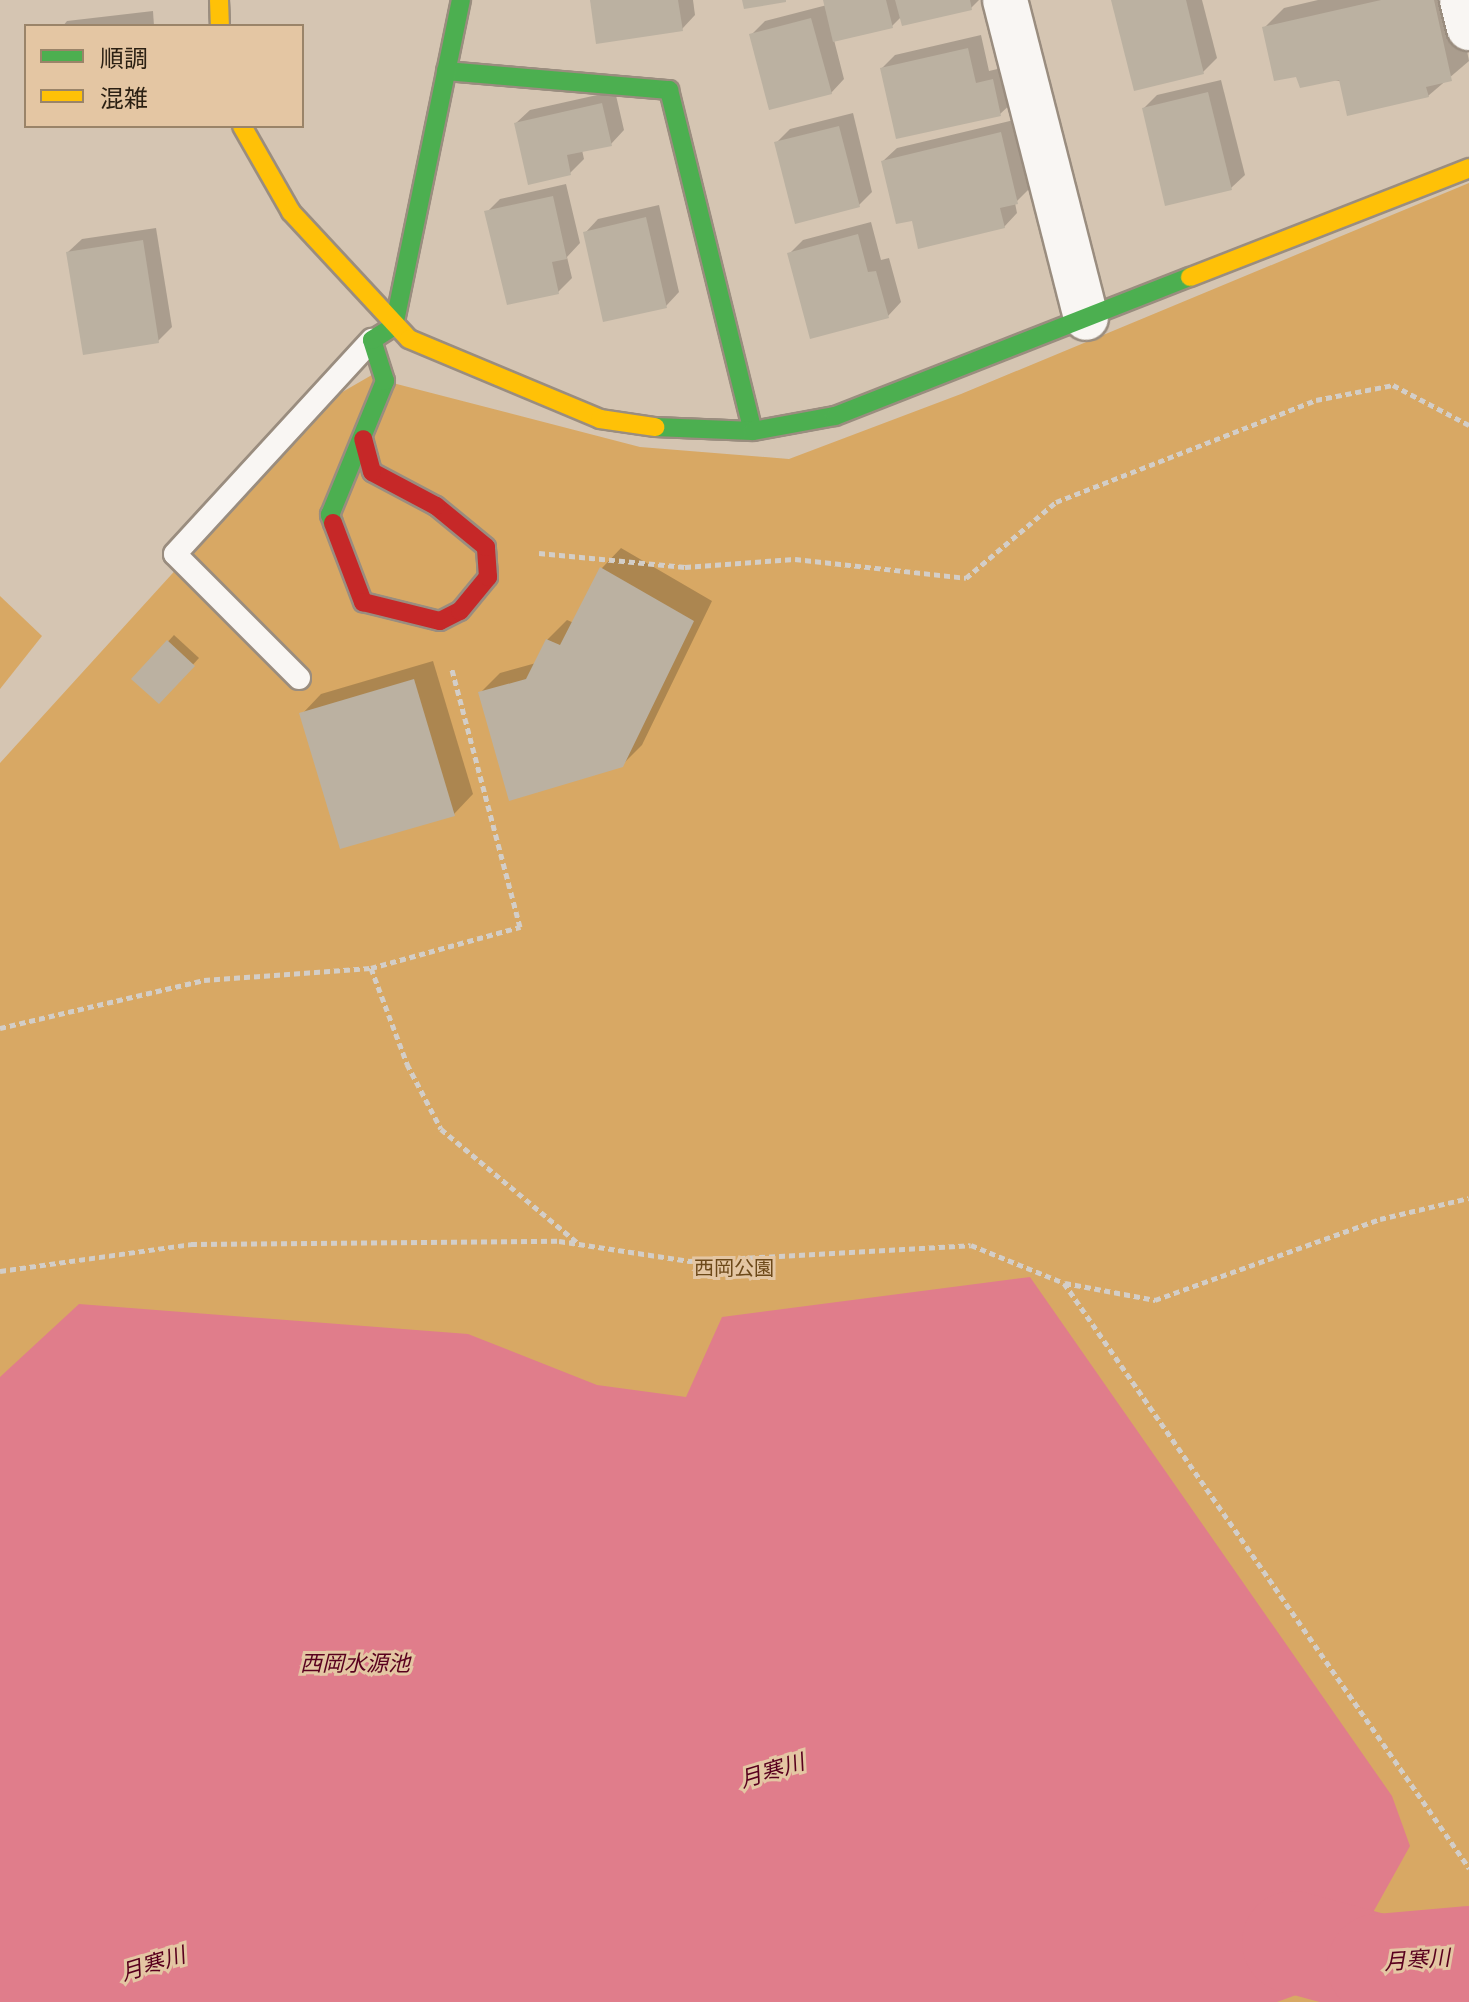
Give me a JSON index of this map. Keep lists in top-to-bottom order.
{
  "water": ["西岡水源池", "月寒川"],
  "parks": ["西岡公園"],
  "legend": ["順調", "混雑"]
}
